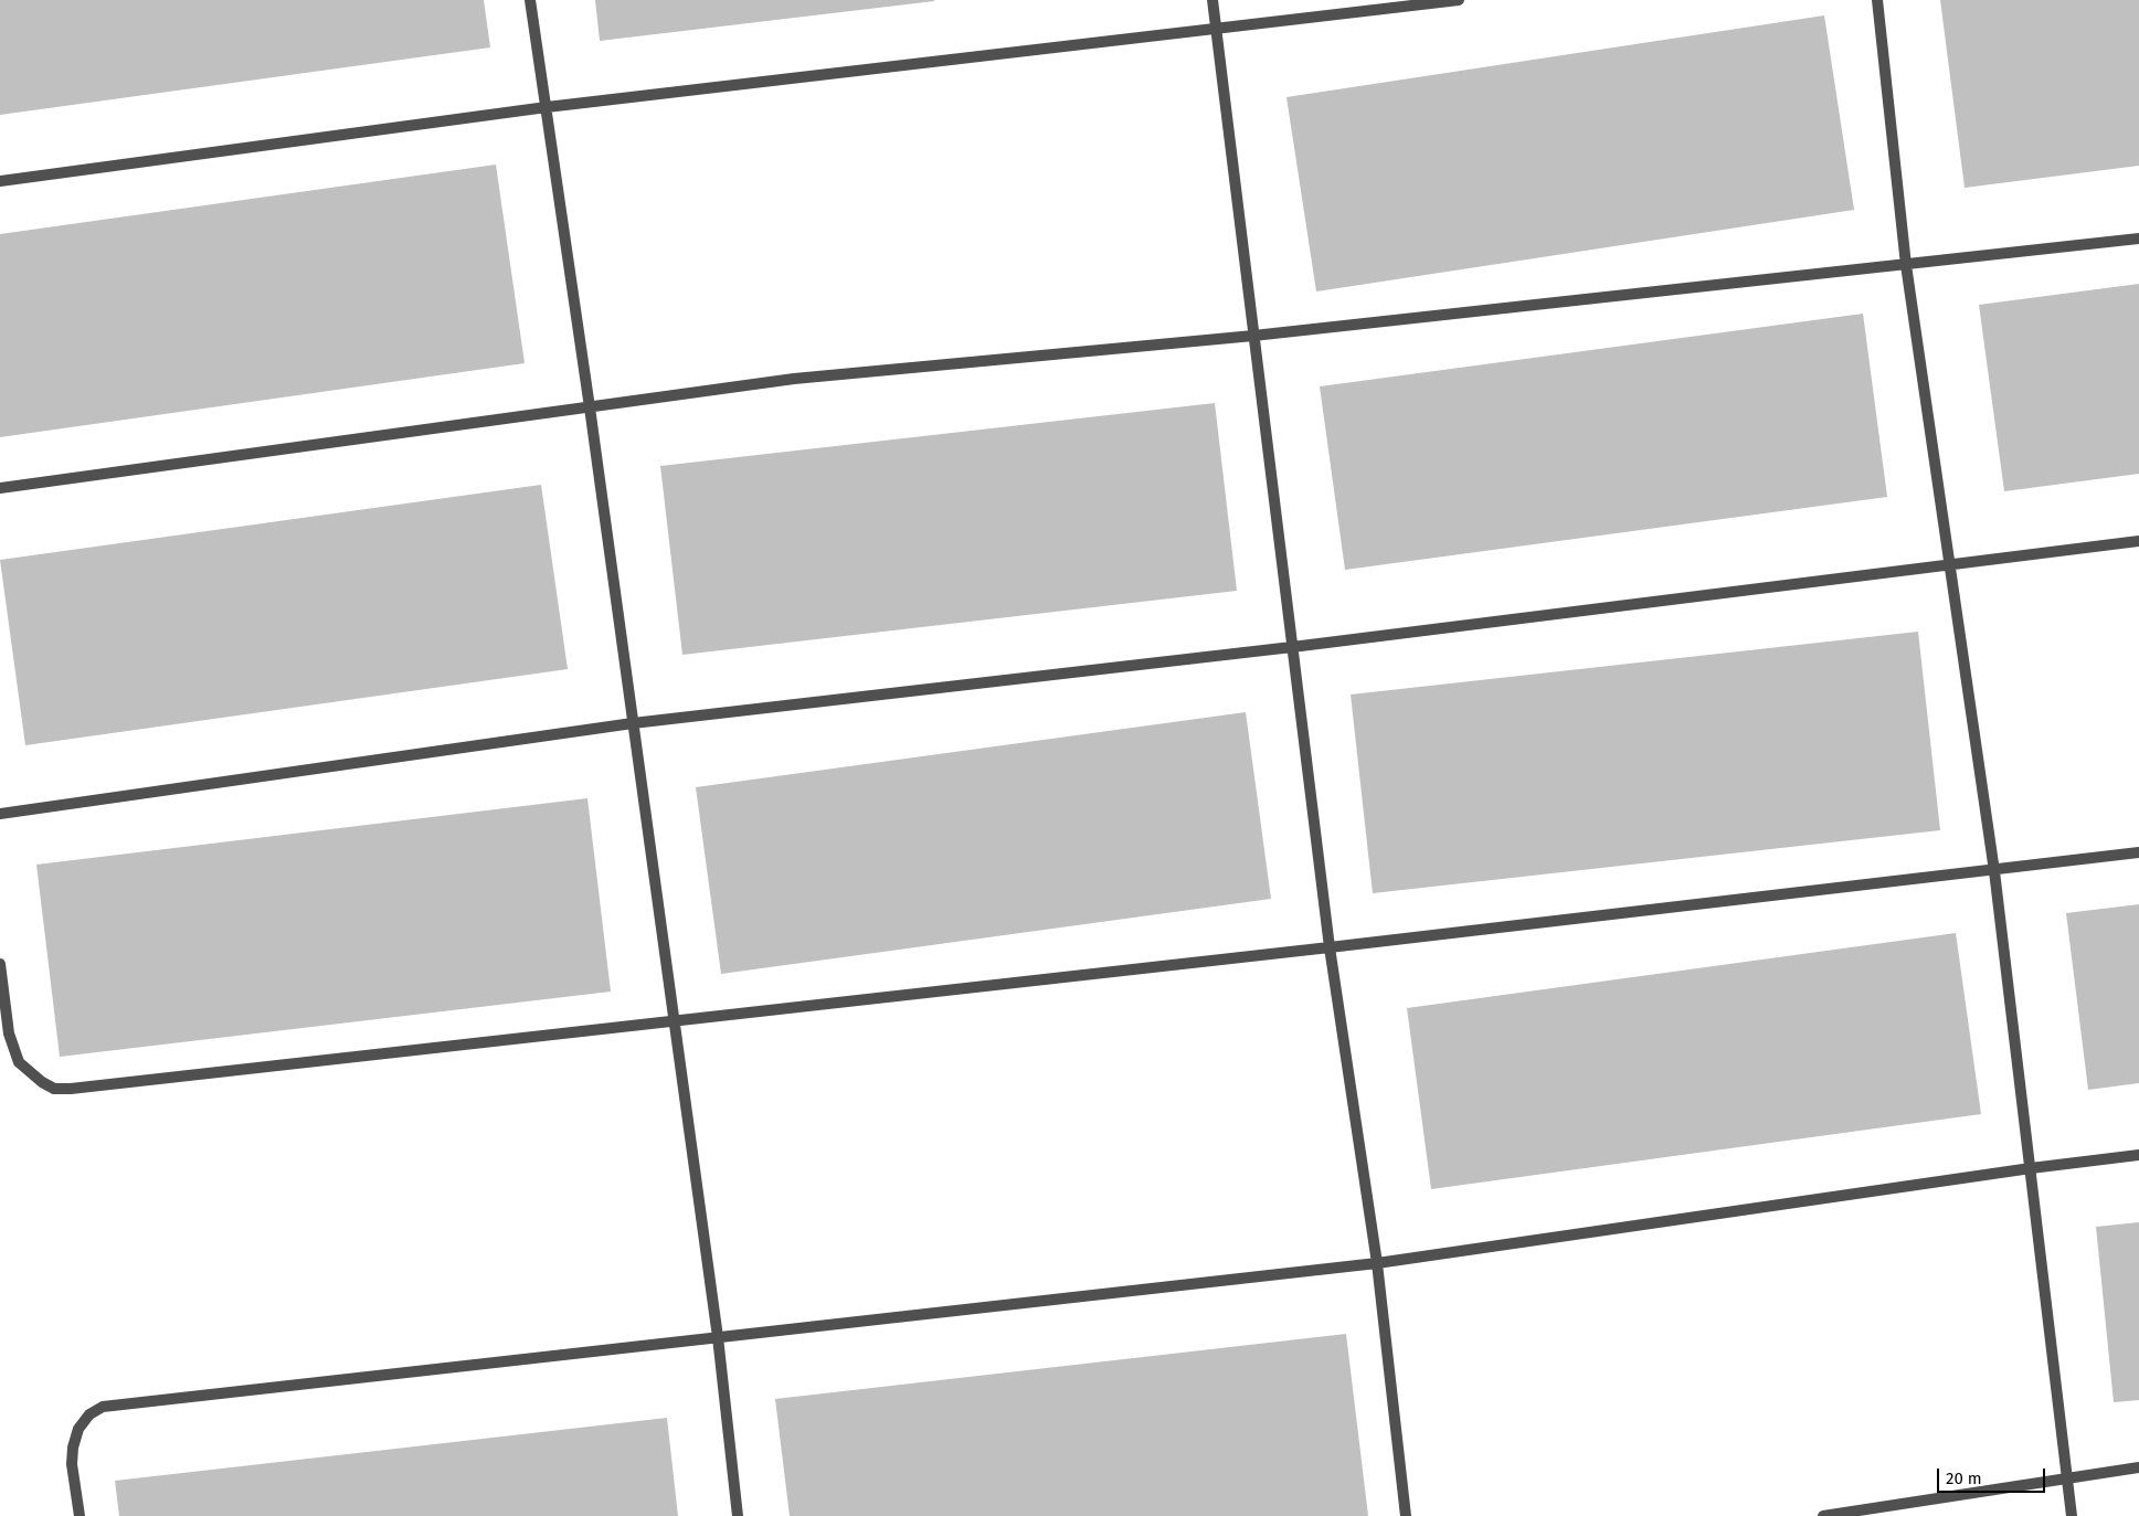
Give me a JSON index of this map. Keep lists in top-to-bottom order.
{
  "scale_bar": "20 m"
}
